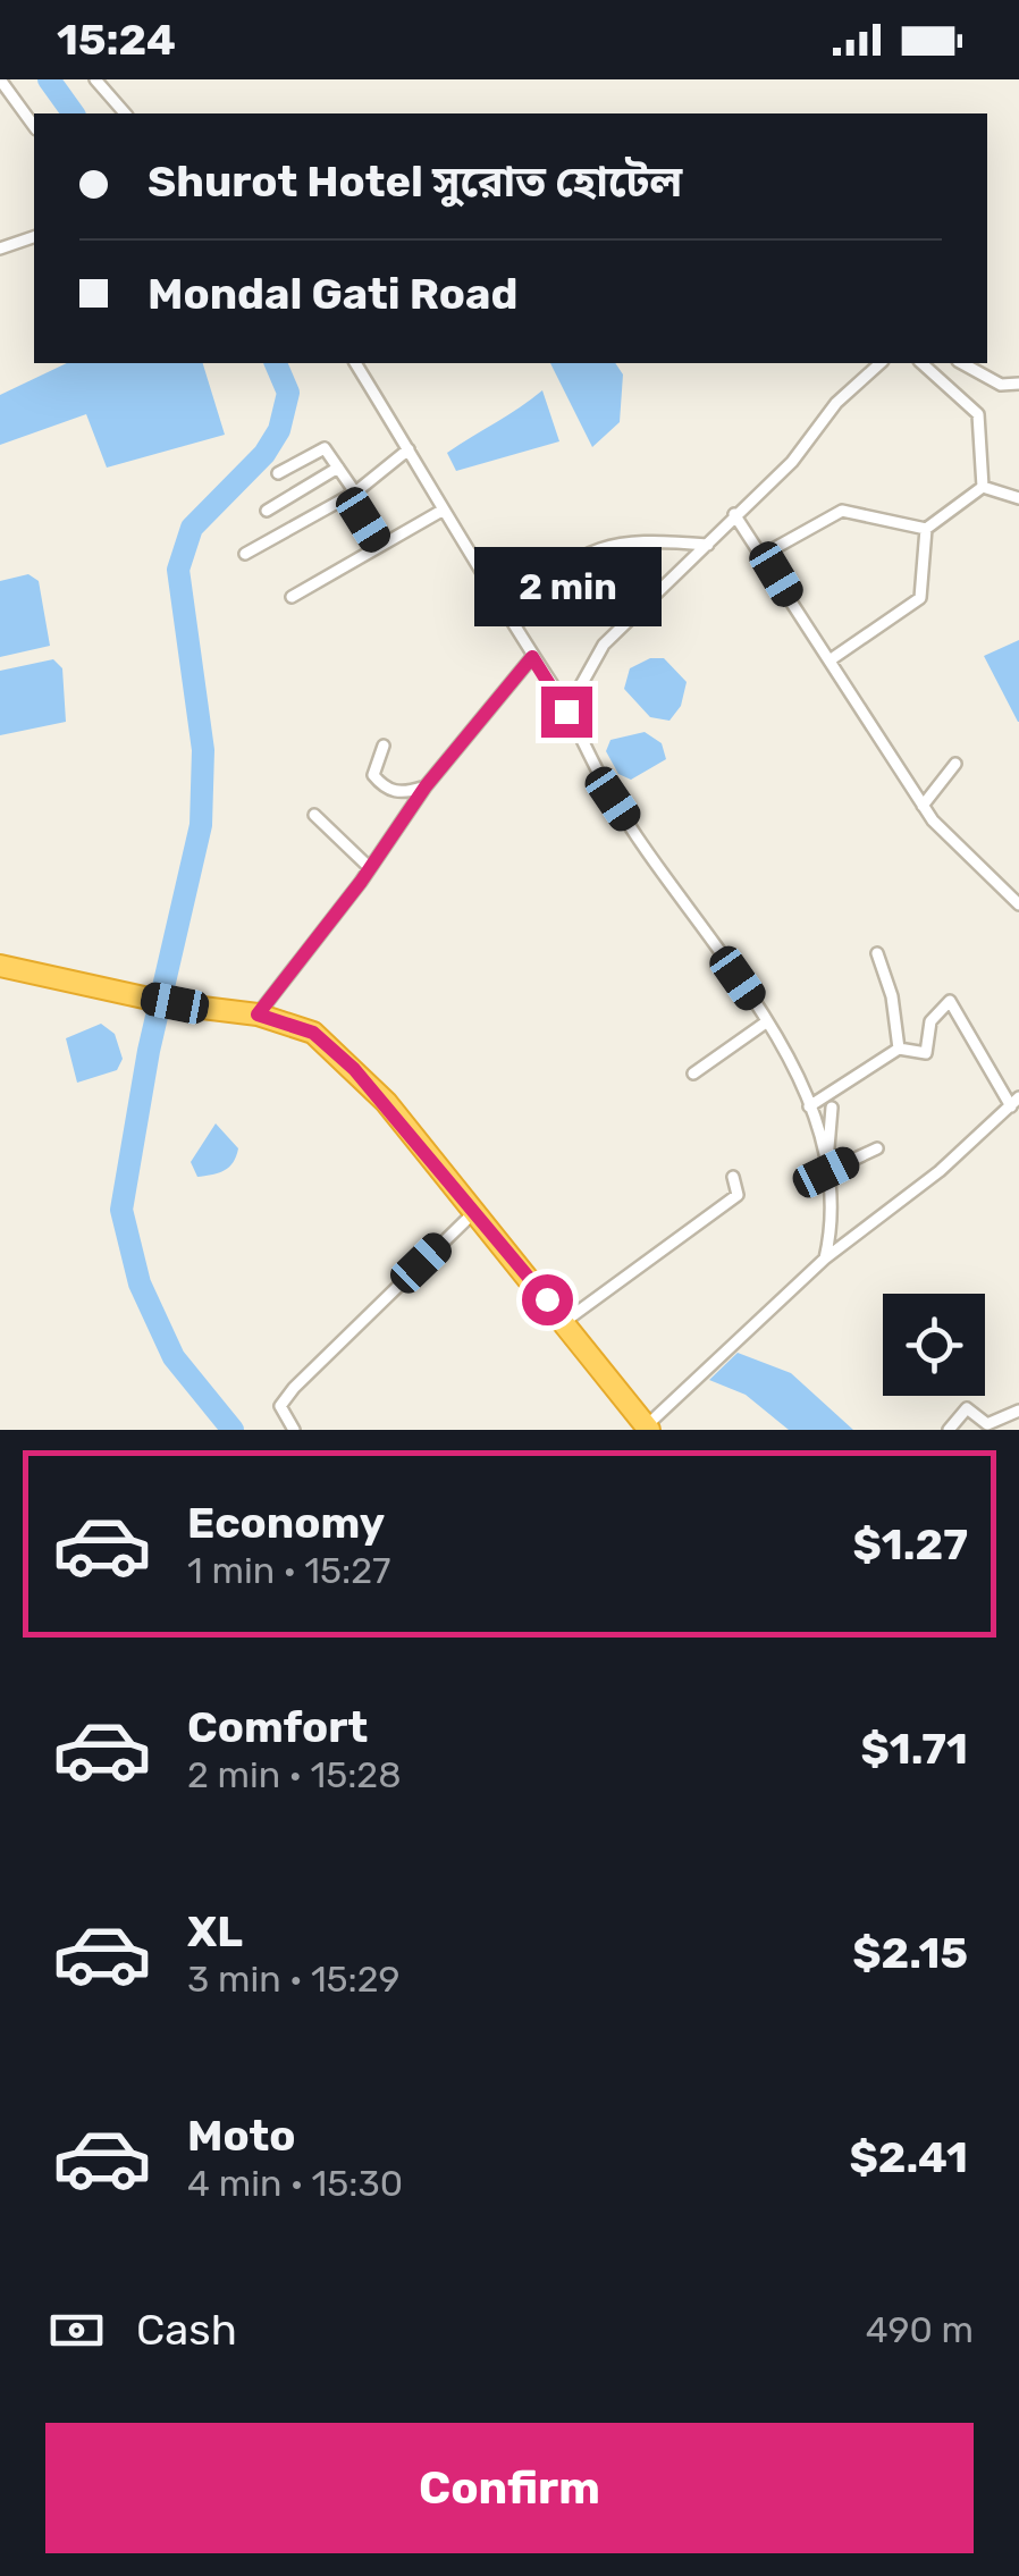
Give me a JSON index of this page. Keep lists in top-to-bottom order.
{
  "page": {
    "status": "15:24",
    "banner": ["Shurot Hotel সুরোত হোটেল", "Mondal Gati Road"],
    "bubble": "2 min",
    "list": [
      {
        "name": "Economy",
        "note": "1 min · 15:27",
        "value": "$1.27"
      },
      {
        "name": "Comfort",
        "note": "2 min · 15:28",
        "value": "$1.71"
      },
      {
        "name": "XL",
        "note": "3 min · 15:29",
        "value": "$2.15"
      },
      {
        "name": "Moto",
        "note": "4 min · 15:30",
        "value": "$2.41"
      }
    ],
    "pay": ["Cash", "490 m"],
    "buttons": "Confirm"
  }
}
